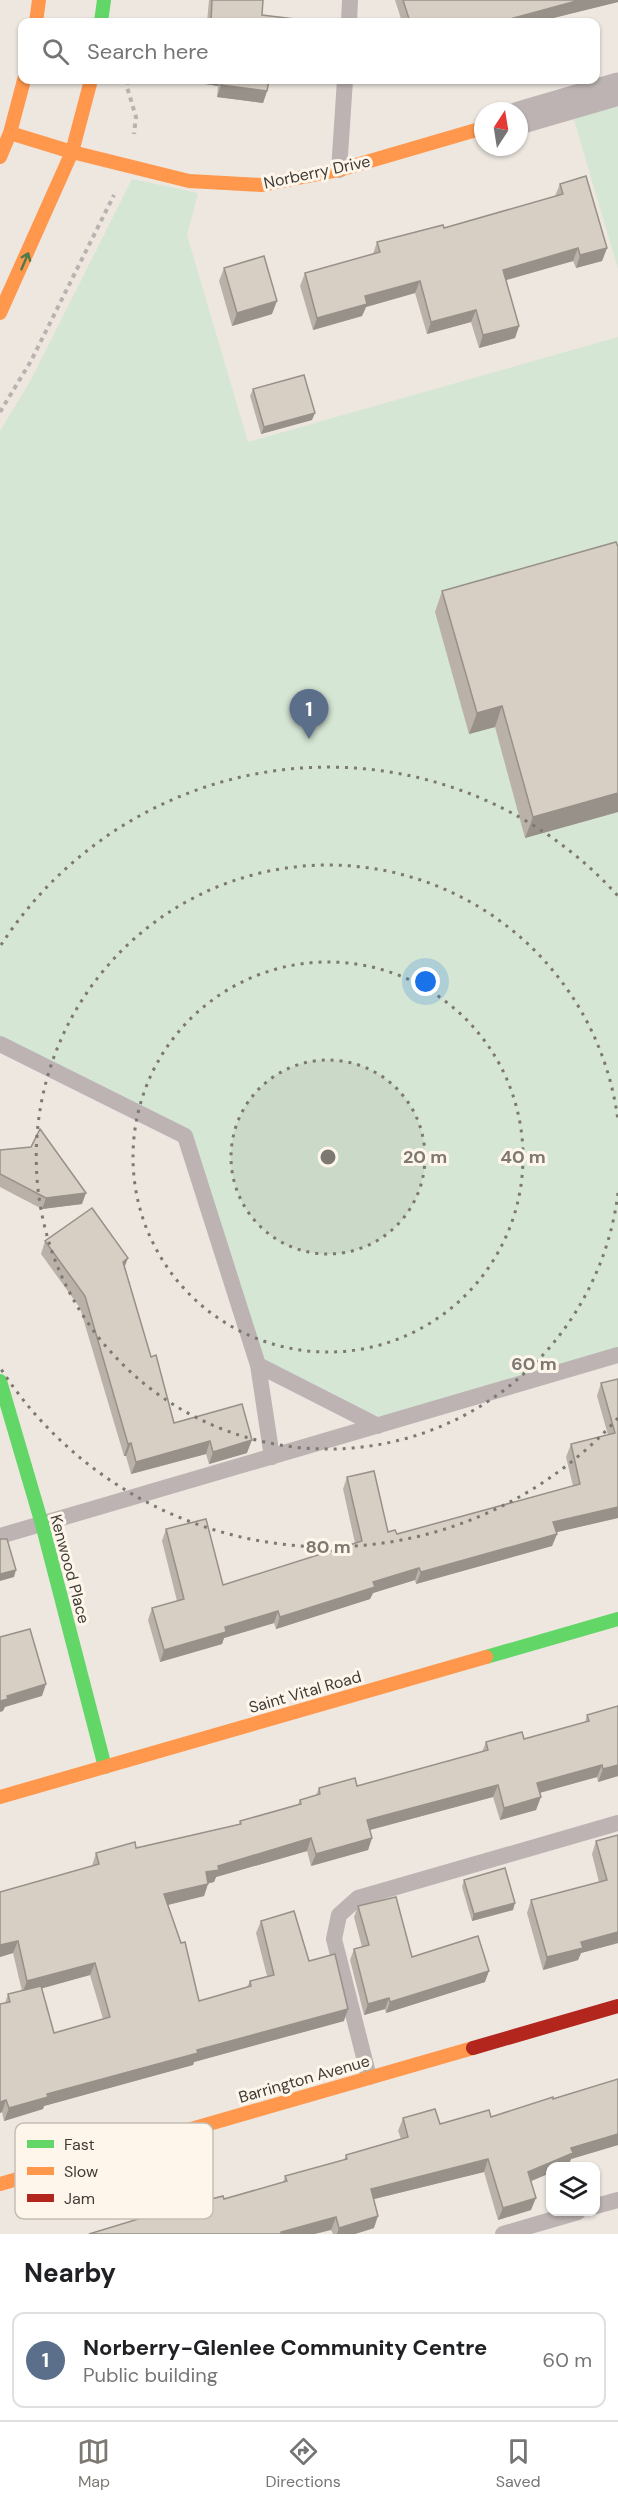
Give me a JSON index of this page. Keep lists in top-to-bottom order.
{
  "streets": {
    "street": [
      "Norberry Drive",
      "Kenwood Place",
      "Saint Vital Road",
      "Barrington Avenue"
    ]
  },
  "crossings": [
    ["Kenwood Place", "Saint Vital Road"]
  ],
  "legend": ["Fast", "Slow", "Jam"],
  "north": "top",
  "page": {
    "search": "Search here",
    "pins": "1",
    "heading": "Nearby",
    "list": [
      {
        "mark": "1",
        "name": "Norberry-Glenlee Community Centre",
        "note": "Public building",
        "value": "60 m"
      }
    ],
    "nav": ["Map", "Directions", "Saved"]
  },
  "rings": [
    "20 m",
    "40 m",
    "60 m",
    "80 m"
  ]
}
